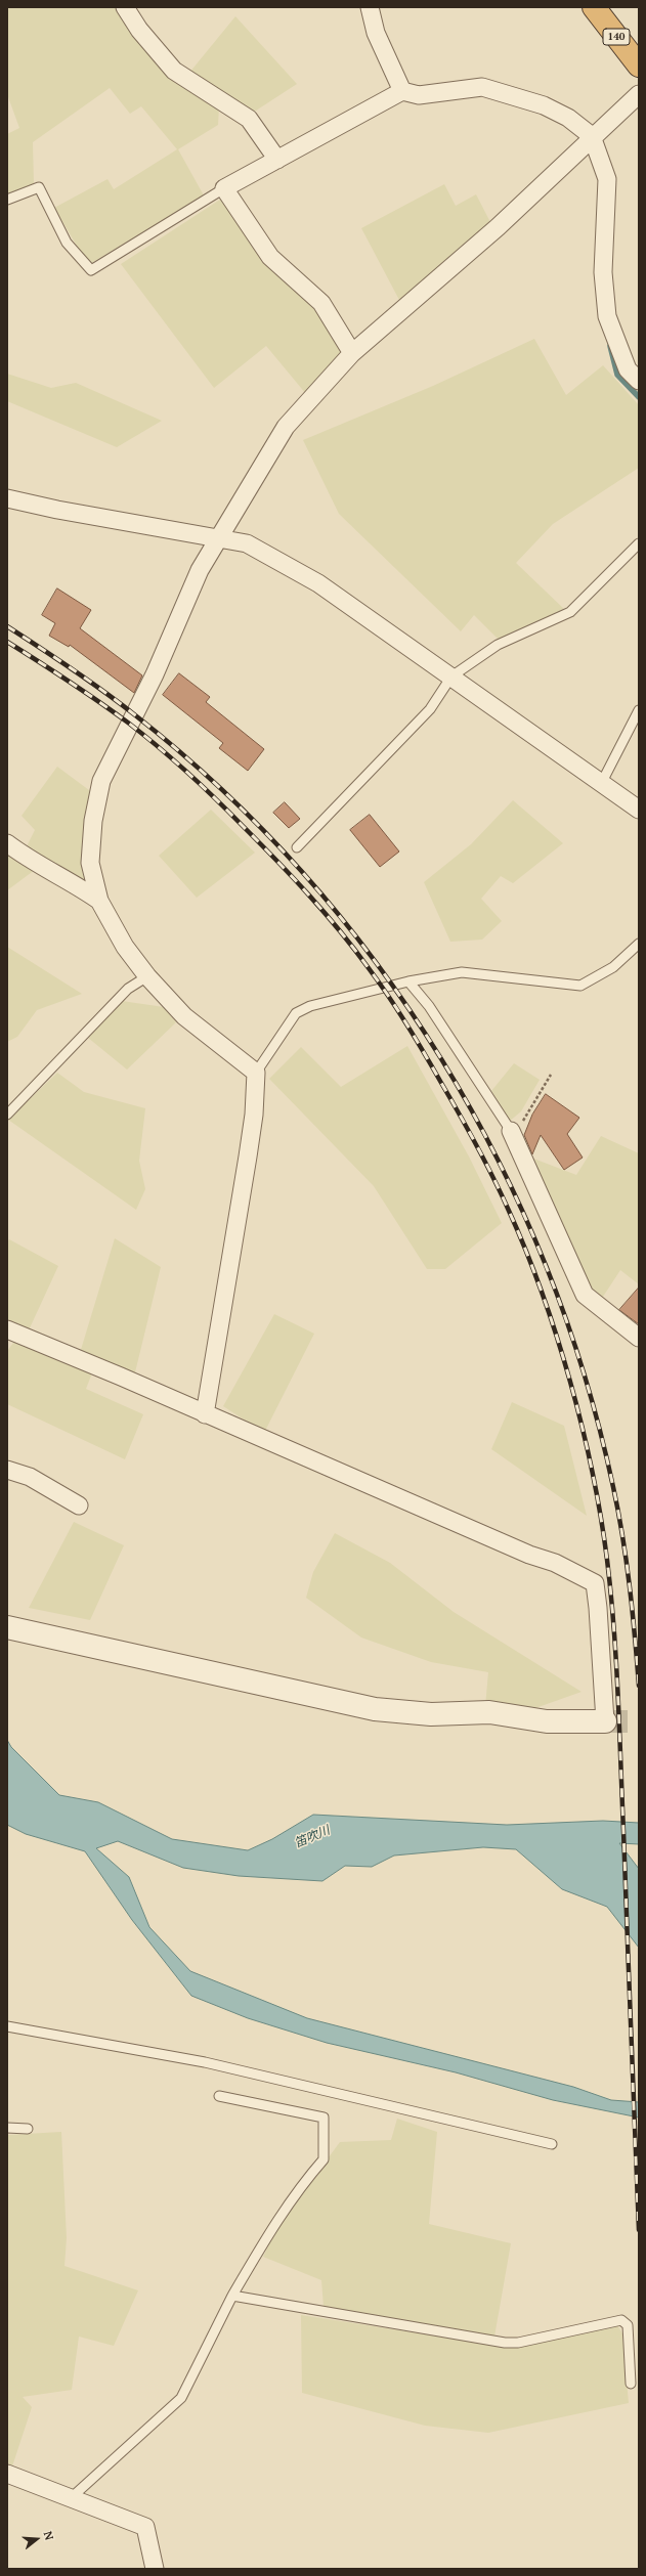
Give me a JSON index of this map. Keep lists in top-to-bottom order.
{
  "streets": {
    "highway": ["140"]
  },
  "water": ["笛吹川"],
  "north": "right"
}
